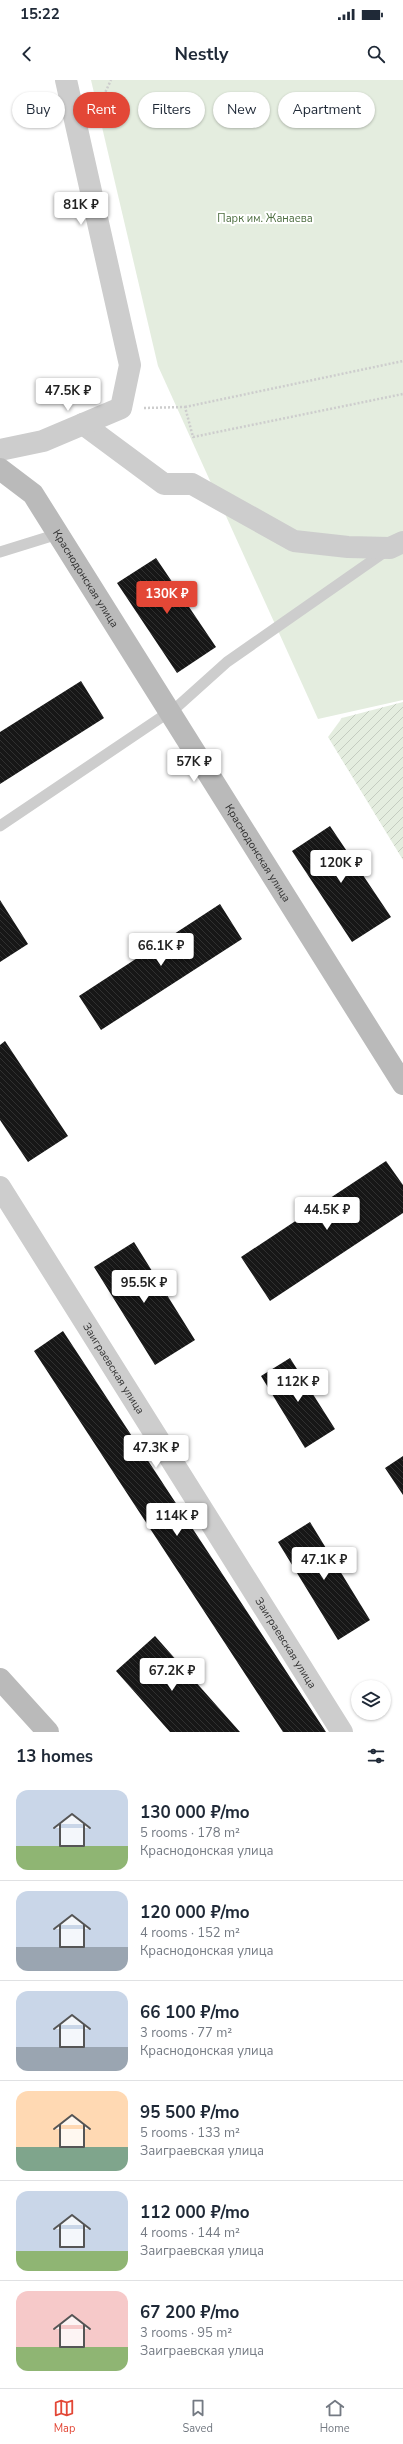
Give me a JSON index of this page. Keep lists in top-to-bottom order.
{
  "streets": {
    "street": ["Краснодонская улица", "Заиграевская улица"]
  },
  "parks": ["Парк им. Жанаева"],
  "page": {
    "status": "15:22",
    "header": "Nestly",
    "chip": [
      "Buy",
      "Rent",
      "Filters",
      "New",
      "Apartment"
    ],
    "price": [
      "81K ₽",
      "47.5K ₽",
      "130K ₽",
      "57K ₽",
      "120K ₽",
      "66.1K ₽",
      "44.5K ₽",
      "95.5K ₽",
      "112K ₽",
      "47.3K ₽",
      "114K ₽",
      "47.1K ₽",
      "67.2K ₽"
    ],
    "heading": "13 homes",
    "list": [
      {
        "name": "130 000 ₽/mo",
        "note": "5 rooms · 178 m² · Краснодонская улица"
      },
      {
        "name": "120 000 ₽/mo",
        "note": "4 rooms · 152 m² · Краснодонская улица"
      },
      {
        "name": "66 100 ₽/mo",
        "note": "3 rooms · 77 m² · Краснодонская улица"
      },
      {
        "name": "95 500 ₽/mo",
        "note": "5 rooms · 133 m² · Заиграевская улица"
      },
      {
        "name": "112 000 ₽/mo",
        "note": "4 rooms · 144 m² · Заиграевская улица"
      },
      {
        "name": "67 200 ₽/mo",
        "note": "3 rooms · 95 m² · Заиграевская улица"
      }
    ],
    "tabs": ["Map", "Saved", "Home"]
  }
}
